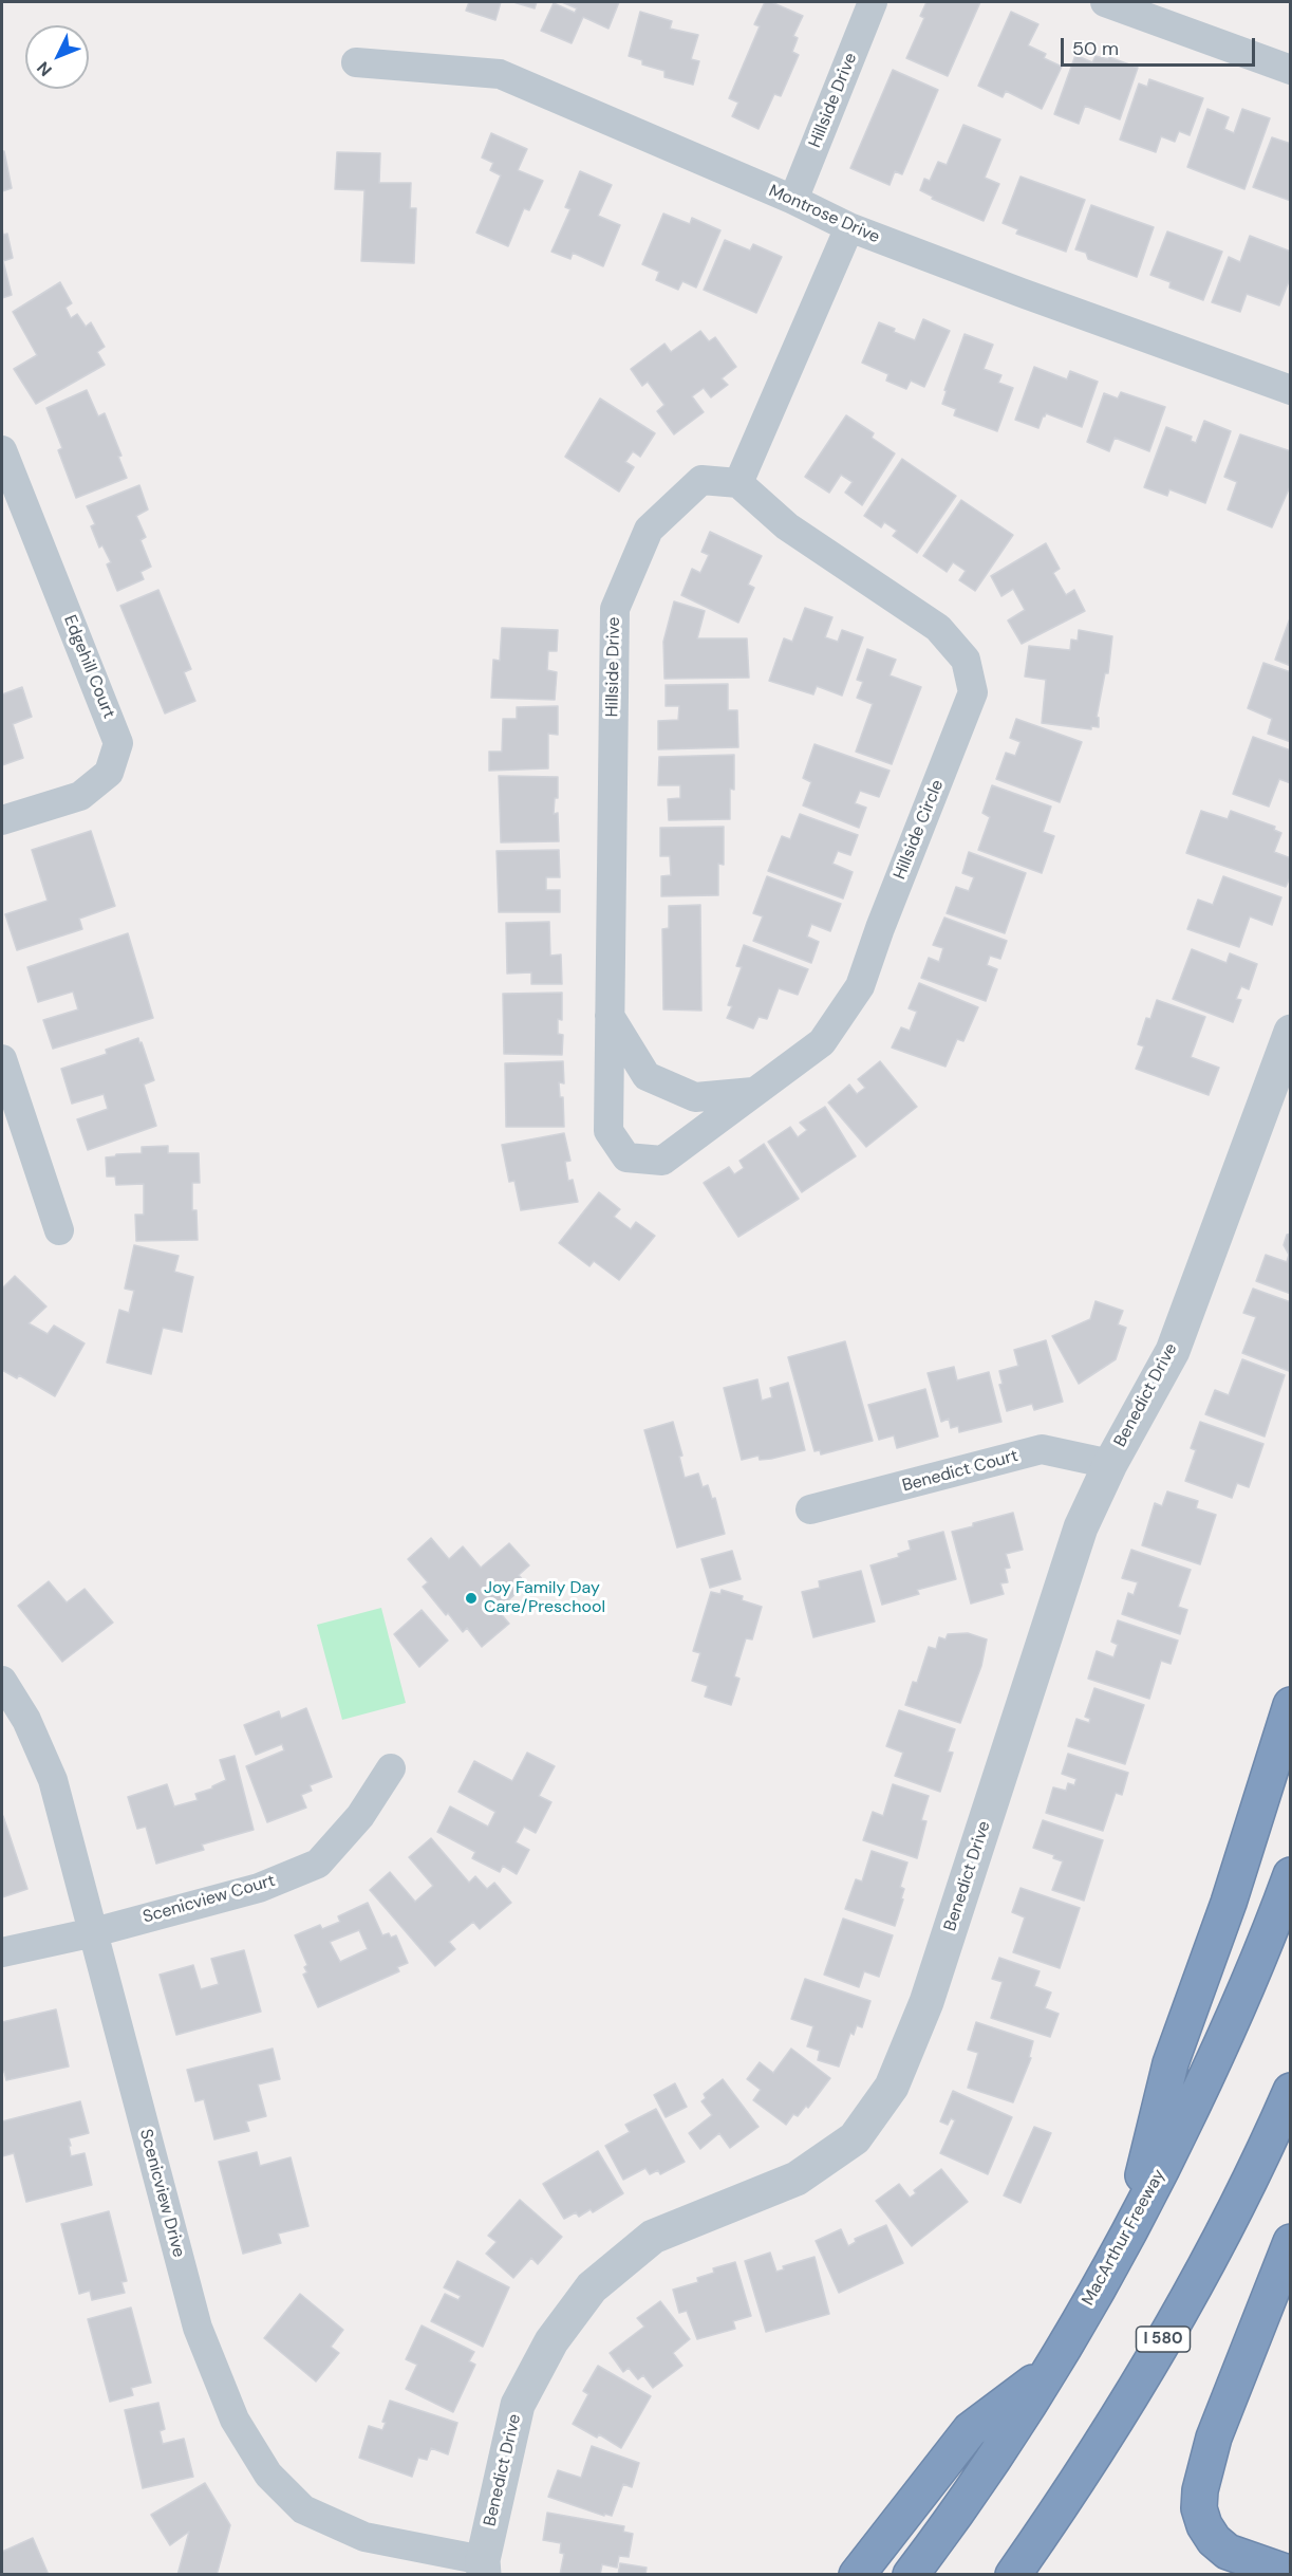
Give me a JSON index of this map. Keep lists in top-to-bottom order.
{
  "streets": {
    "highway": ["MacArthur Freeway", "I 580"],
    "street": [
      "Hillside Drive",
      "Montrose Drive",
      "Edgehill Court",
      "Hillside Circle",
      "Benedict Drive",
      "Benedict Court",
      "Scenicview Court",
      "Scenicview Drive"
    ]
  },
  "crossings": [
    ["Hillside Drive", "Montrose Drive"],
    ["Hillside Drive", "Hillside Circle"],
    ["Benedict Drive", "Benedict Court"],
    ["Benedict Drive", "Scenicview Drive"],
    ["Scenicview Court", "Scenicview Drive"]
  ],
  "places": ["Joy Family Day Care/Preschool"],
  "scale_bar": "50 m",
  "north": "bottom left"
}
